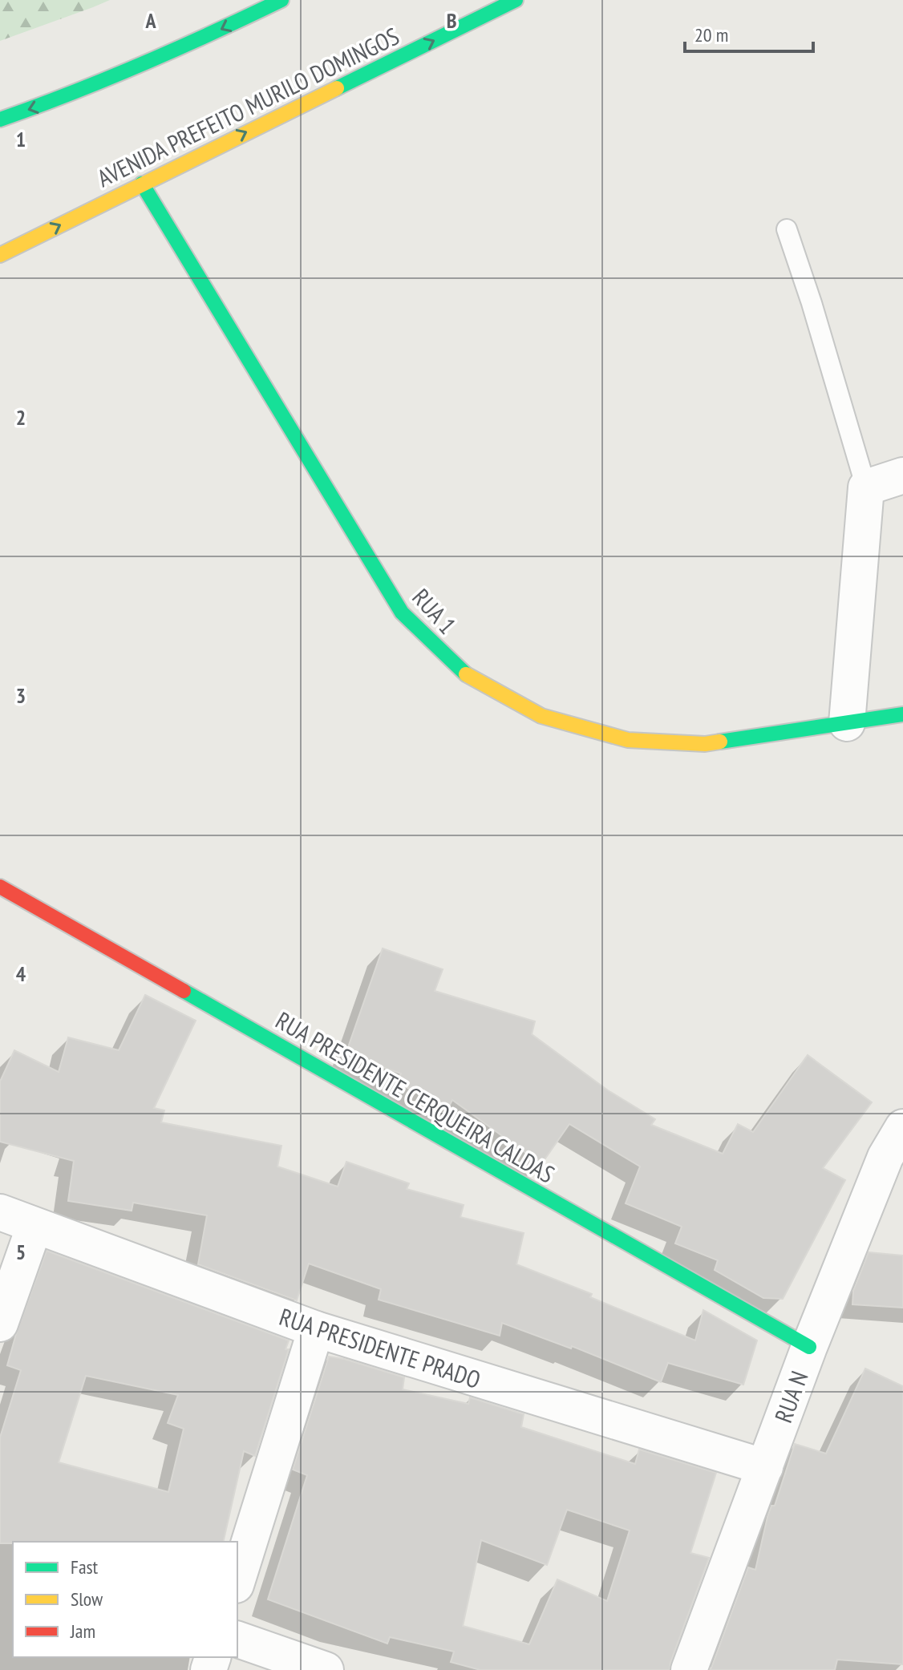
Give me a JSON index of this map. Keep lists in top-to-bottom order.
{
  "streets": {
    "street": [
      "AVENIDA PREFEITO MURILO DOMINGOS",
      "RUA 1",
      "RUA PRESIDENTE CERQUEIRA CALDAS",
      "RUA PRESIDENTE PRADO",
      "RUA N"
    ]
  },
  "crossings": [
    ["AVENIDA PREFEITO MURILO DOMINGOS", "RUA 1"],
    ["RUA PRESIDENTE CERQUEIRA CALDAS", "RUA N"],
    ["RUA PRESIDENTE PRADO", "RUA N"]
  ],
  "legend": ["Fast", "Slow", "Jam"],
  "scale_bar": "20 m",
  "grid": {
    "columns": ["A", "B"],
    "rows": [
      "1",
      "2",
      "3",
      "4",
      "5"
    ]
  }
}
